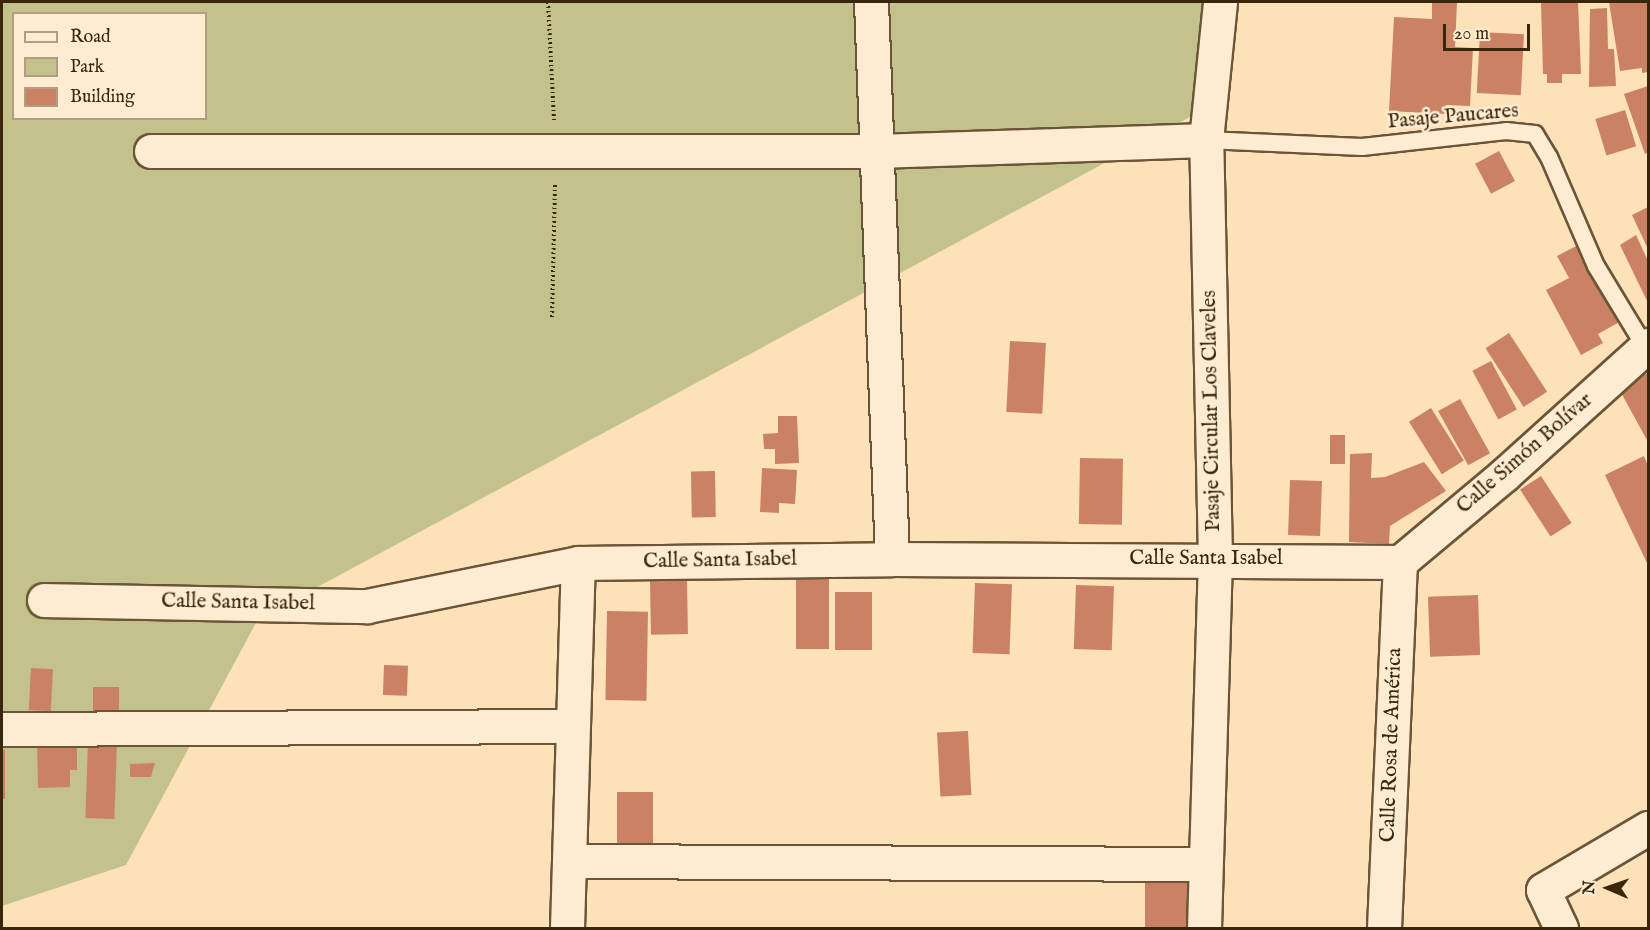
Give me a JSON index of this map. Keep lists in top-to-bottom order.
{
  "streets": {
    "street": [
      "Pasaje Circular Los Claveles",
      "Calle Simón Bolívar",
      "Calle Santa Isabel",
      "Calle Rosa de América"
    ],
    "lane": ["Pasaje Paucares"]
  },
  "crossings": [
    ["Pasaje Paucares", "Pasaje Circular Los Claveles"],
    ["Pasaje Paucares", "Calle Simón Bolívar"],
    ["Pasaje Circular Los Claveles", "Calle Santa Isabel"],
    ["Calle Simón Bolívar", "Calle Santa Isabel"],
    ["Calle Simón Bolívar", "Calle Rosa de América"],
    ["Calle Santa Isabel", "Calle Rosa de América"]
  ],
  "legend": ["Road", "Park", "Building"],
  "scale_bar": "20 m",
  "north": "left"
}
